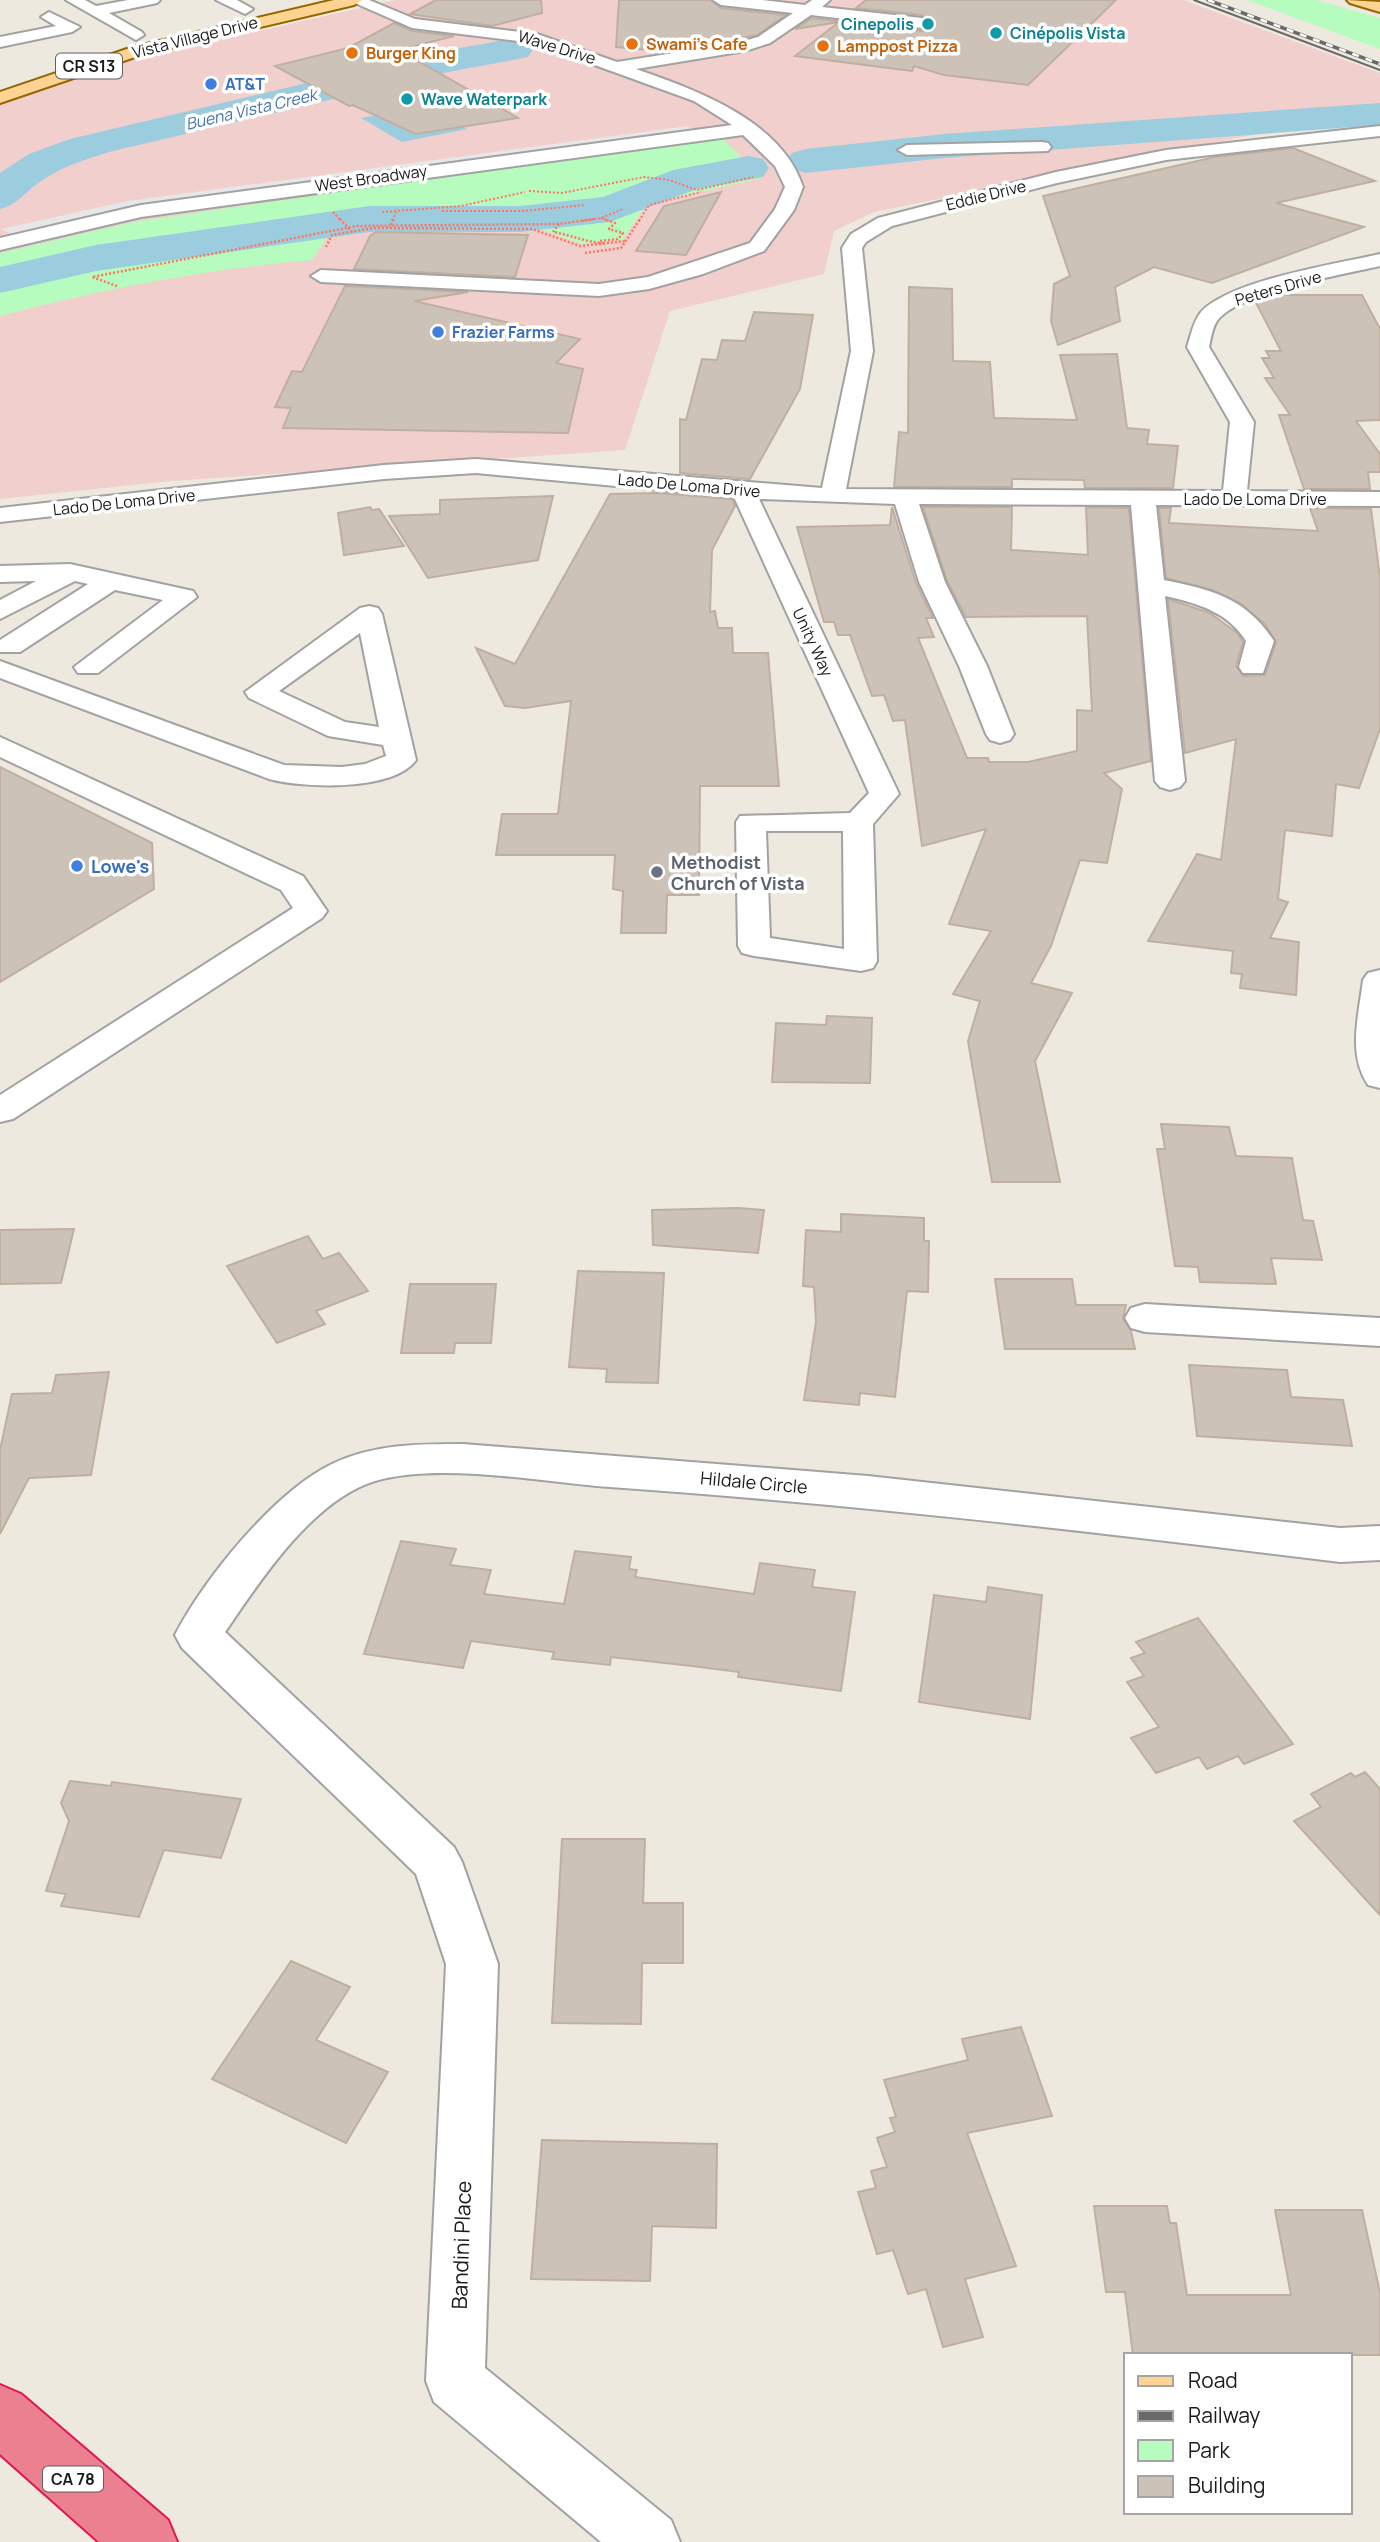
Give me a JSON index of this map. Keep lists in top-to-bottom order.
{
  "streets": {
    "highway": ["CA 78"],
    "main road": ["Vista Village Drive", "CR S13"],
    "street": [
      "Wave Drive",
      "West Broadway",
      "Eddie Drive",
      "Peters Drive",
      "Lado De Loma Drive",
      "Unity Way",
      "Hildale Circle",
      "Bandini Place"
    ]
  },
  "crossings": [
    ["Vista Village Drive", "Wave Drive"],
    ["Wave Drive", "West Broadway"],
    ["Eddie Drive", "Lado De Loma Drive"],
    ["Peters Drive", "Lado De Loma Drive"],
    ["Lado De Loma Drive", "Unity Way"],
    ["Hildale Circle", "Bandini Place"]
  ],
  "water": ["Buena Vista Creek"],
  "places": [
    "Cinepolis",
    "Cinépolis Vista",
    "Swami's Cafe",
    "Lamppost Pizza",
    "Burger King",
    "AT&T",
    "Wave Waterpark",
    "Frazier Farms",
    "Lowe's",
    "Methodist Church of Vista"
  ],
  "legend": [
    "Road",
    "Railway",
    "Park",
    "Building"
  ]
}
